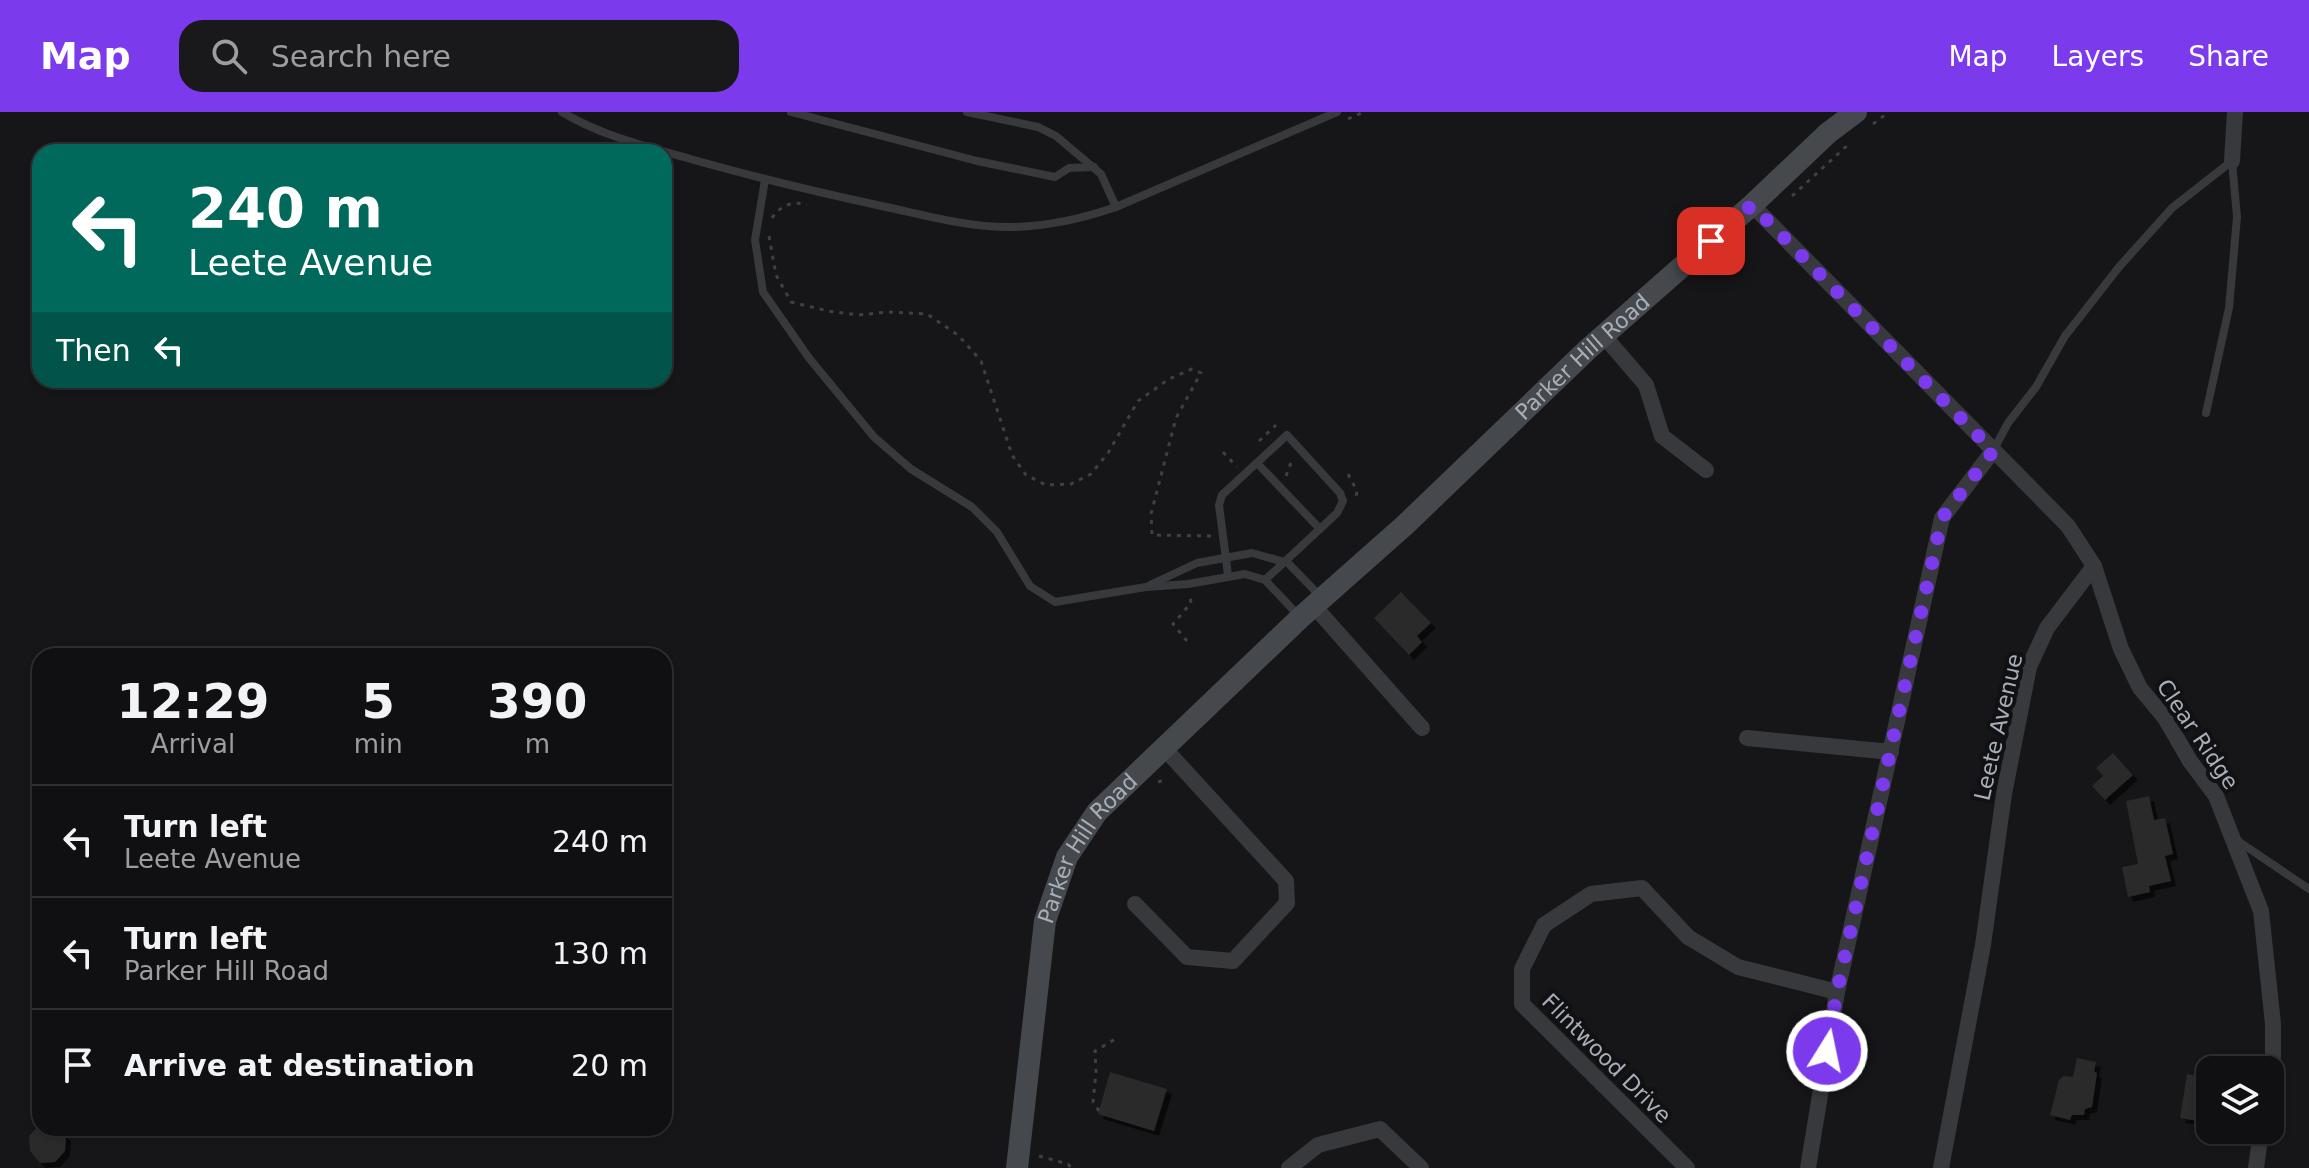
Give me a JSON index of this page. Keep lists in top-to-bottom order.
{
  "streets": {
    "street": [
      "Parker Hill Road",
      "Leete Avenue",
      "Clear Ridge",
      "Flintwood Drive"
    ]
  },
  "crossings": [
    ["Leete Avenue", "Clear Ridge"]
  ],
  "page": {
    "header": "Map",
    "search": "Search here",
    "nav": ["Map", "Layers", "Share"],
    "turn": ["240 m", "Leete Avenue"],
    "then": "Then",
    "eta": [
      "12:29",
      "Arrival",
      "5",
      "min",
      "390",
      "m"
    ],
    "list": [
      {
        "name": "Turn left",
        "note": "Leete Avenue",
        "value": "240 m"
      },
      {
        "name": "Turn left",
        "note": "Parker Hill Road",
        "value": "130 m"
      },
      {
        "name": "Arrive at destination",
        "value": "20 m"
      }
    ]
  }
}
